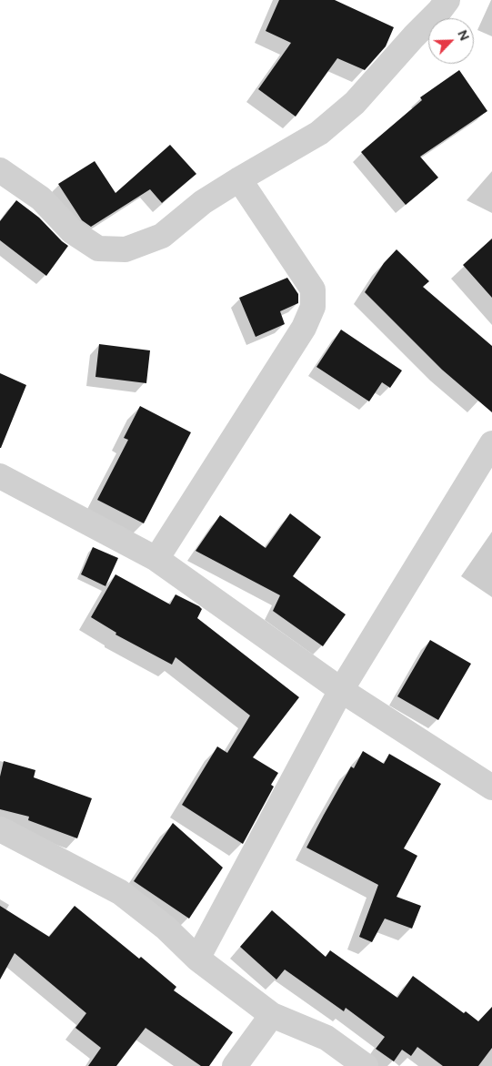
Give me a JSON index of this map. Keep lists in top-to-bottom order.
{
  "north": "top right"
}
